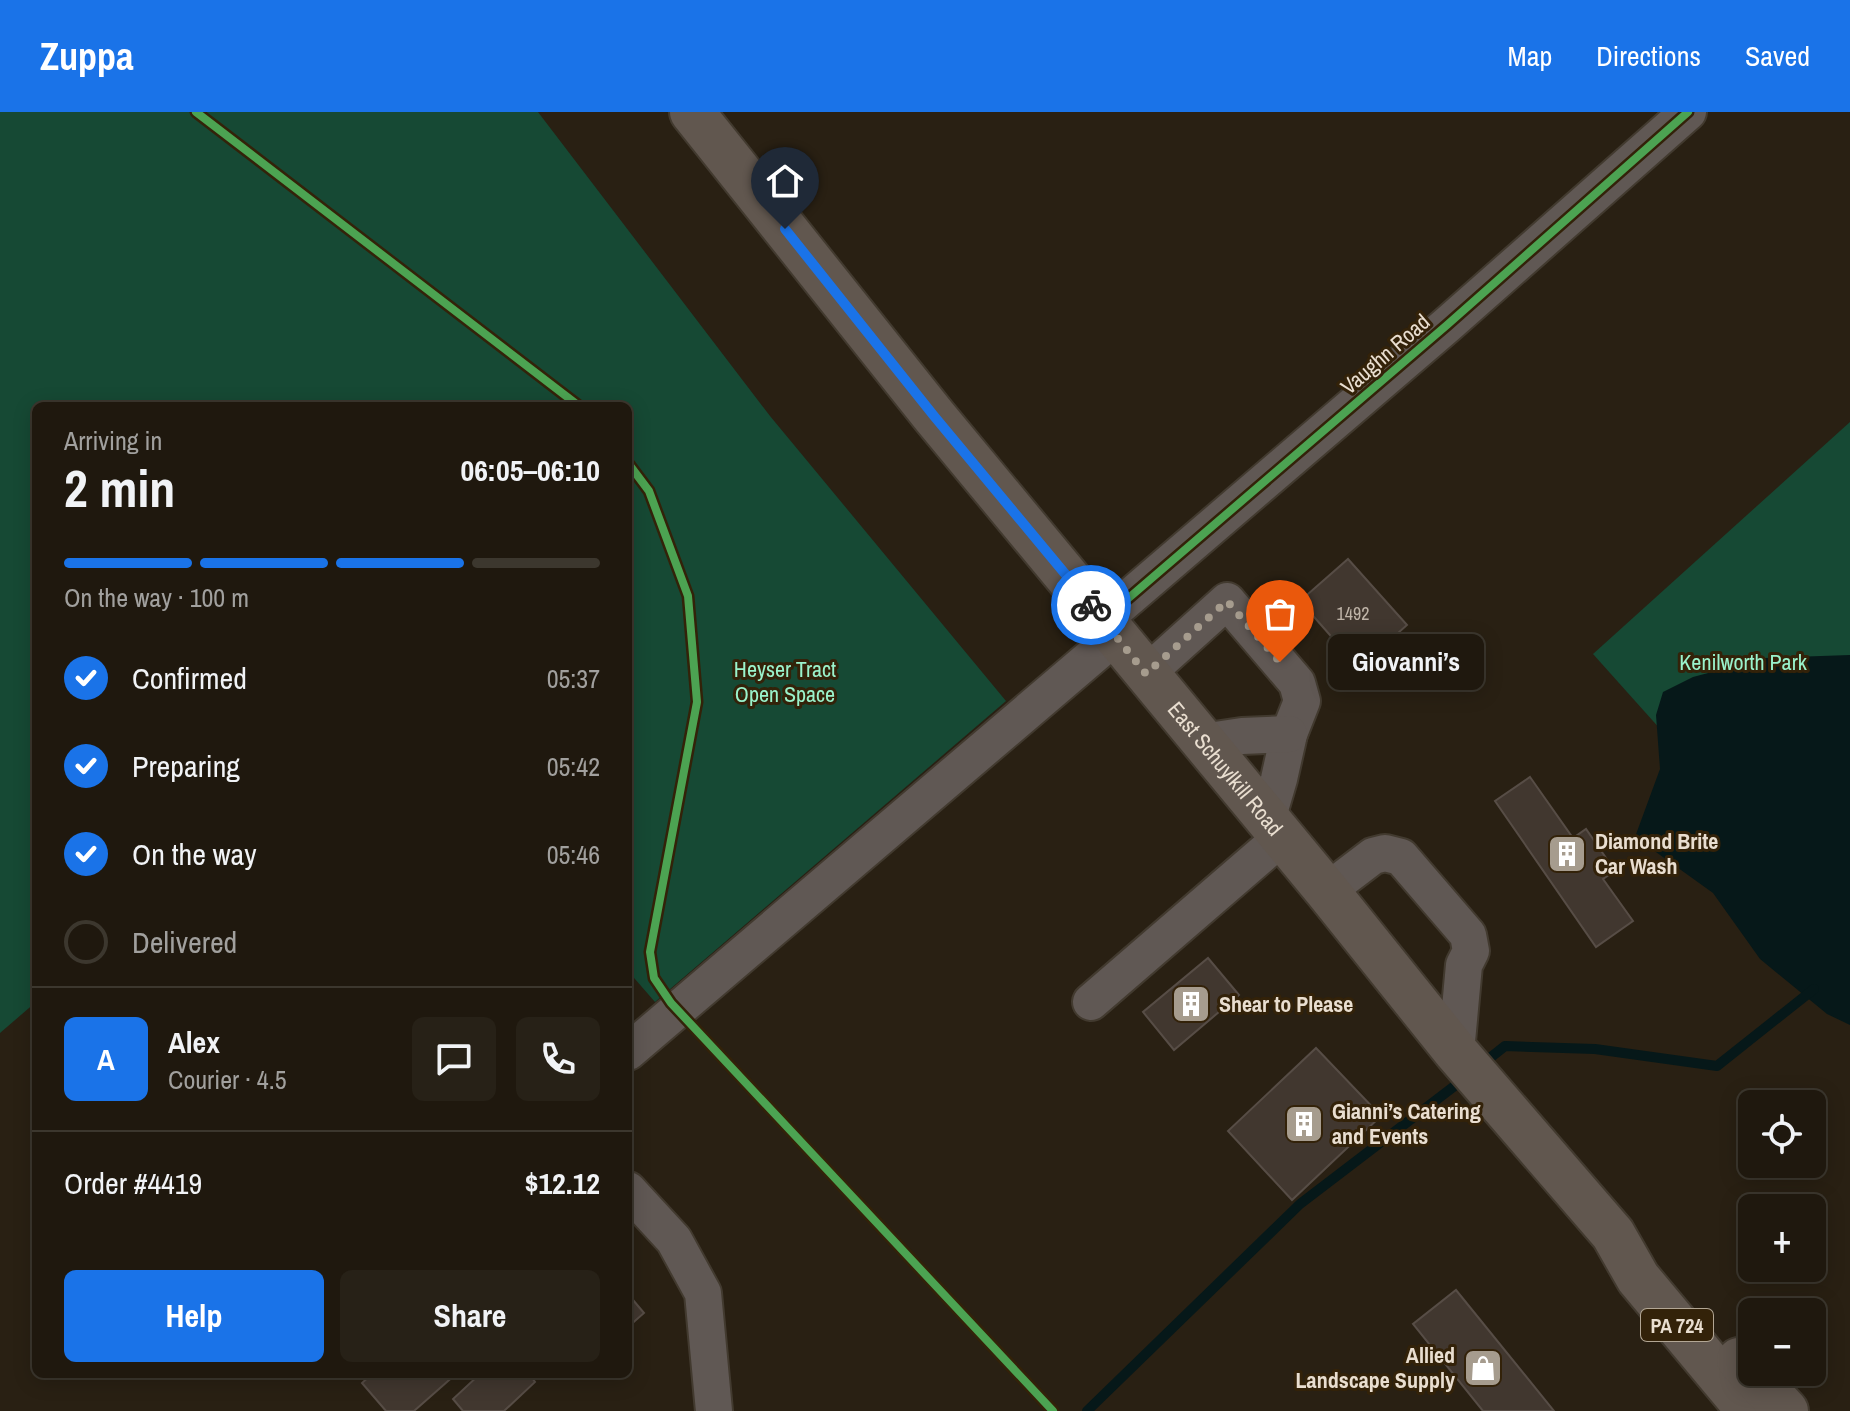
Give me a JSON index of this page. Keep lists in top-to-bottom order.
{
  "streets": {
    "main road": ["East Schuylkill Road", "PA 724"],
    "street": ["Vaughn Road"]
  },
  "crossings": [
    ["Vaughn Road", "East Schuylkill Road"]
  ],
  "parks": ["Kenilworth Park", "Heyser Tract Open Space"],
  "places": {
    "other": ["Giovanni’s"],
    "building": ["Diamond Brite Car Wash", "Shear to Please", "Gianni’s Catering and Events"],
    "shop": ["Allied Landscape Supply"]
  },
  "house_numbers": ["1492"],
  "page": {
    "header": "Zuppa",
    "nav": ["Map", "Directions", "Saved"],
    "heading": ["2 min", "Arriving in", "06:05–06:10"],
    "panel": [
      "Alex",
      "Courier · 4.5",
      "Order #4419",
      "$12.12"
    ],
    "bar": "On the way · 100 m",
    "bubble": "Giovanni’s",
    "list": [
      ["Confirmed", "05:37"],
      ["Preparing", "05:42"],
      ["On the way", "05:46"],
      "Delivered"
    ],
    "round": "A",
    "map_buttons": ["+", "−"],
    "buttons": ["Help", "Share"]
  }
}
